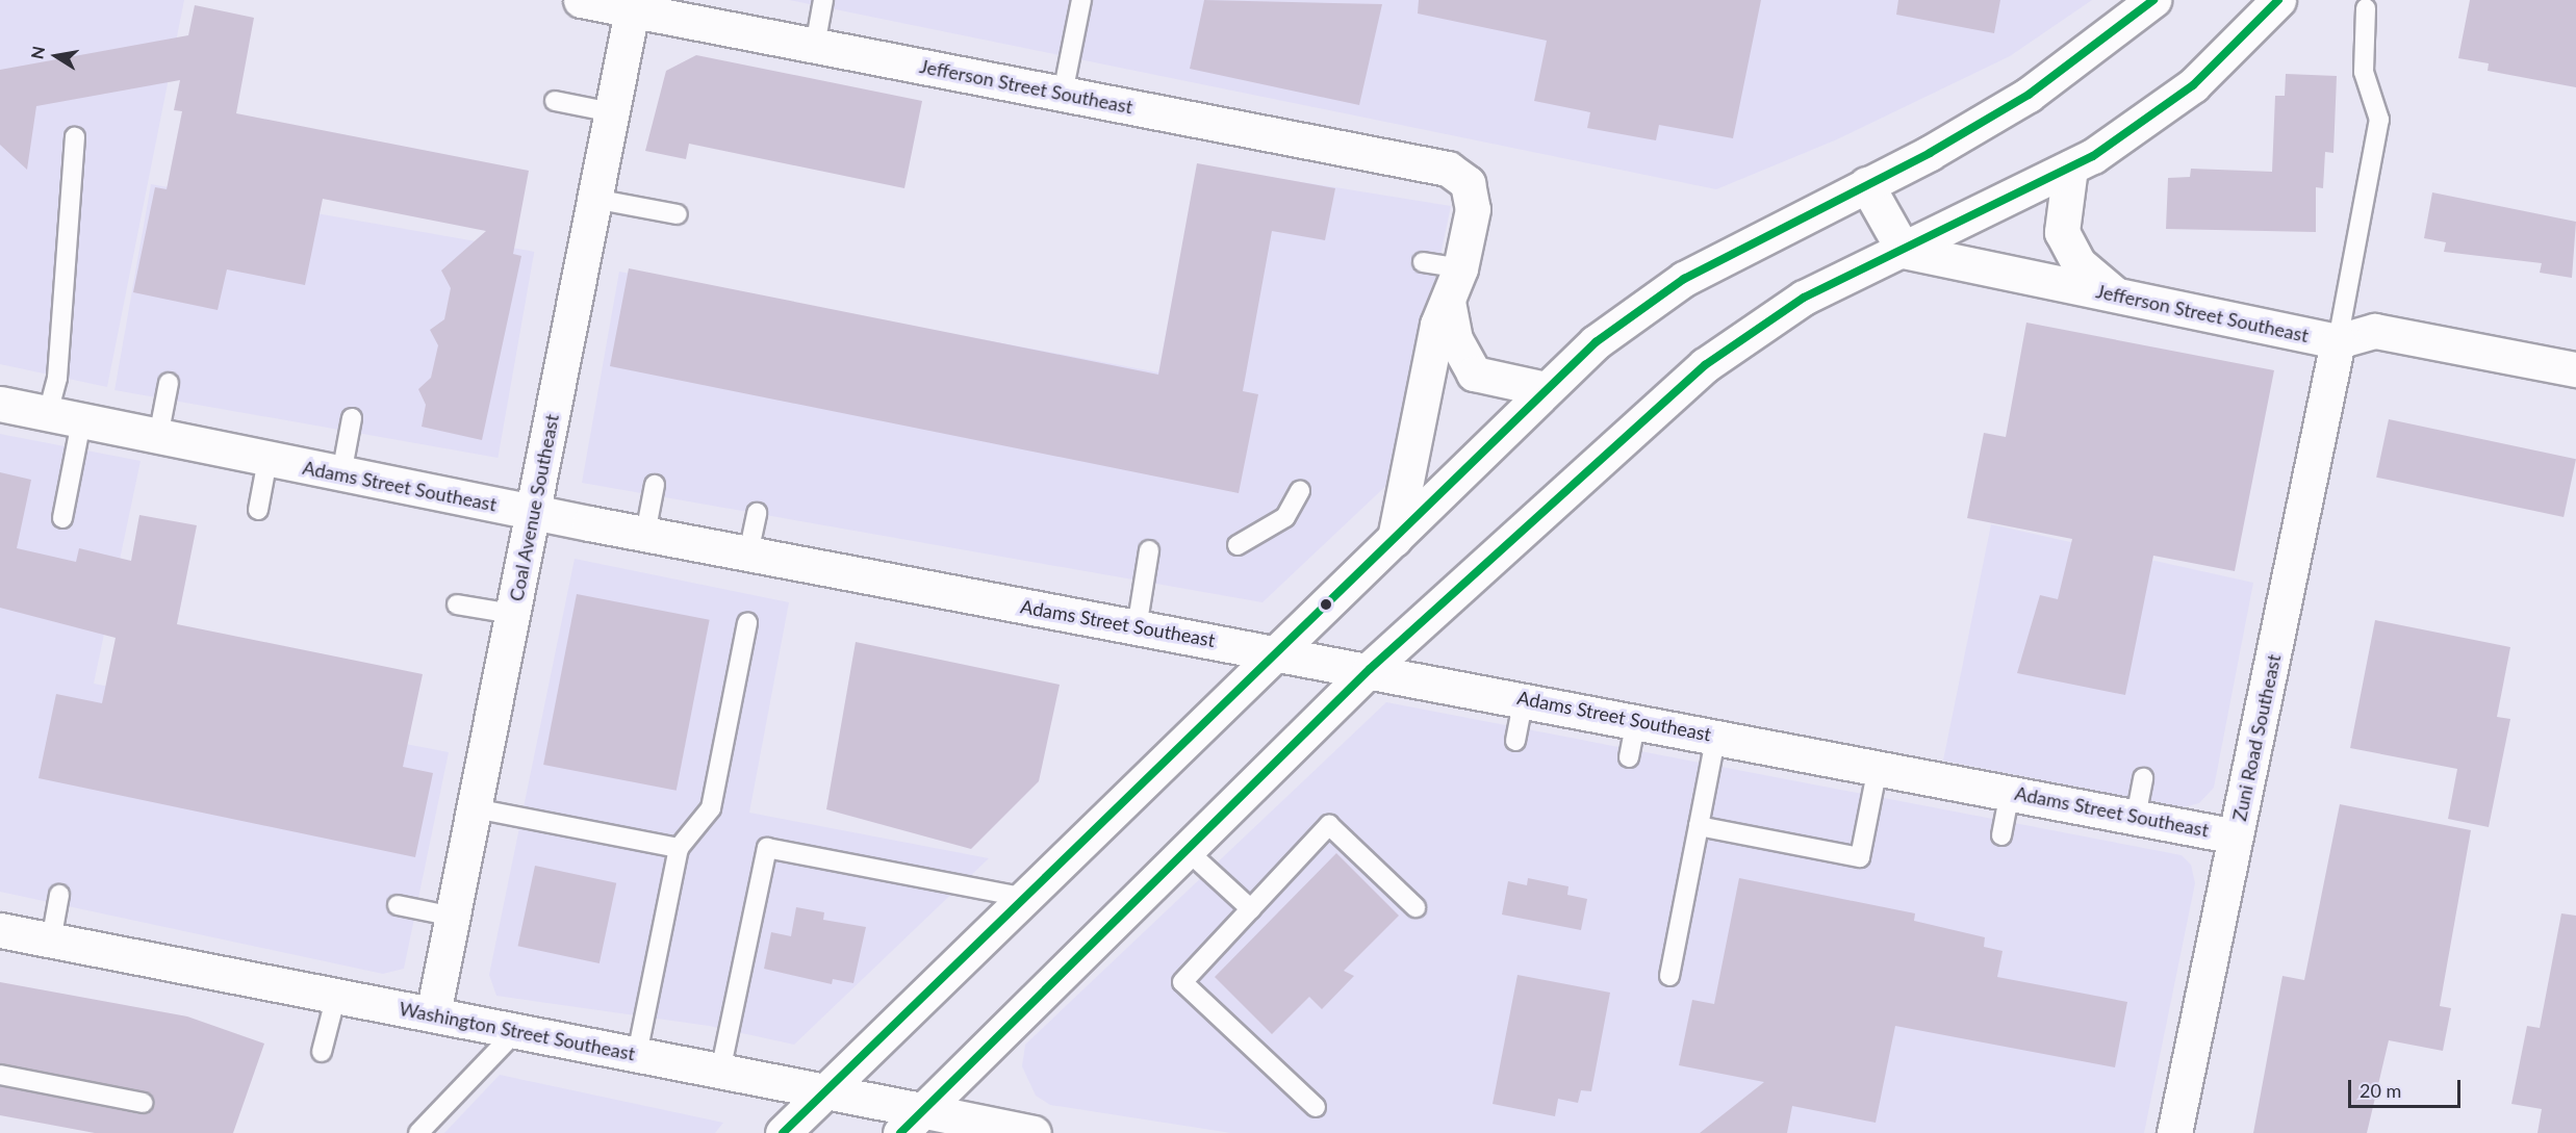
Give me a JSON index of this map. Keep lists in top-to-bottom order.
{
  "streets": {
    "street": [
      "Jefferson Street Southeast",
      "Adams Street Southeast",
      "Coal Avenue Southeast",
      "Zuni Road Southeast",
      "Washington Street Southeast"
    ]
  },
  "crossings": [
    ["Jefferson Street Southeast", "Coal Avenue Southeast"],
    ["Jefferson Street Southeast", "Zuni Road Southeast"],
    ["Adams Street Southeast", "Coal Avenue Southeast"],
    ["Adams Street Southeast", "Zuni Road Southeast"],
    ["Coal Avenue Southeast", "Washington Street Southeast"]
  ],
  "scale_bar": "20 m",
  "north": "left"
}
